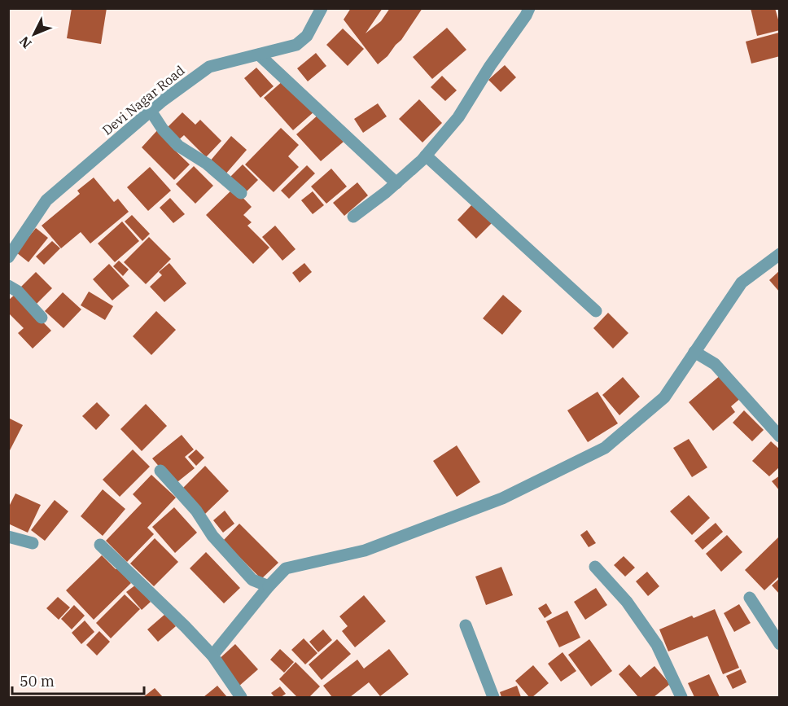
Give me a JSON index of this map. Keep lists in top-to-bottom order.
{
  "streets": {
    "street": ["Devi Nagar Road"]
  },
  "scale_bar": "50 m",
  "north": "bottom left"
}
